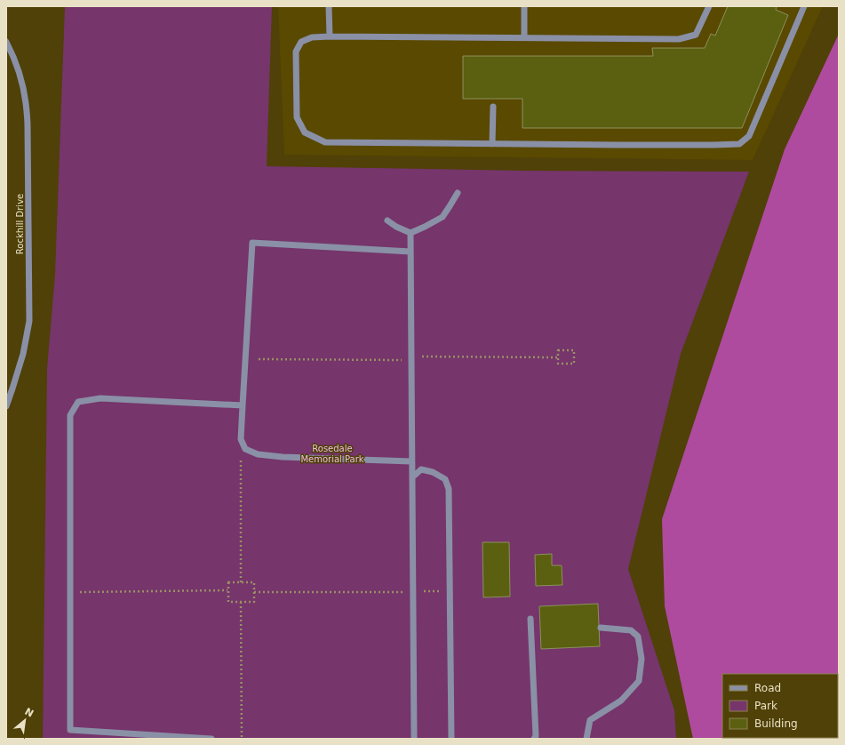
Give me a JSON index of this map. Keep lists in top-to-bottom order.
{
  "streets": {
    "street": ["Rockhill Drive"]
  },
  "parks": ["Rosedale Memorial Park"],
  "legend": ["Road", "Park", "Building"],
  "north": "top right"
}
